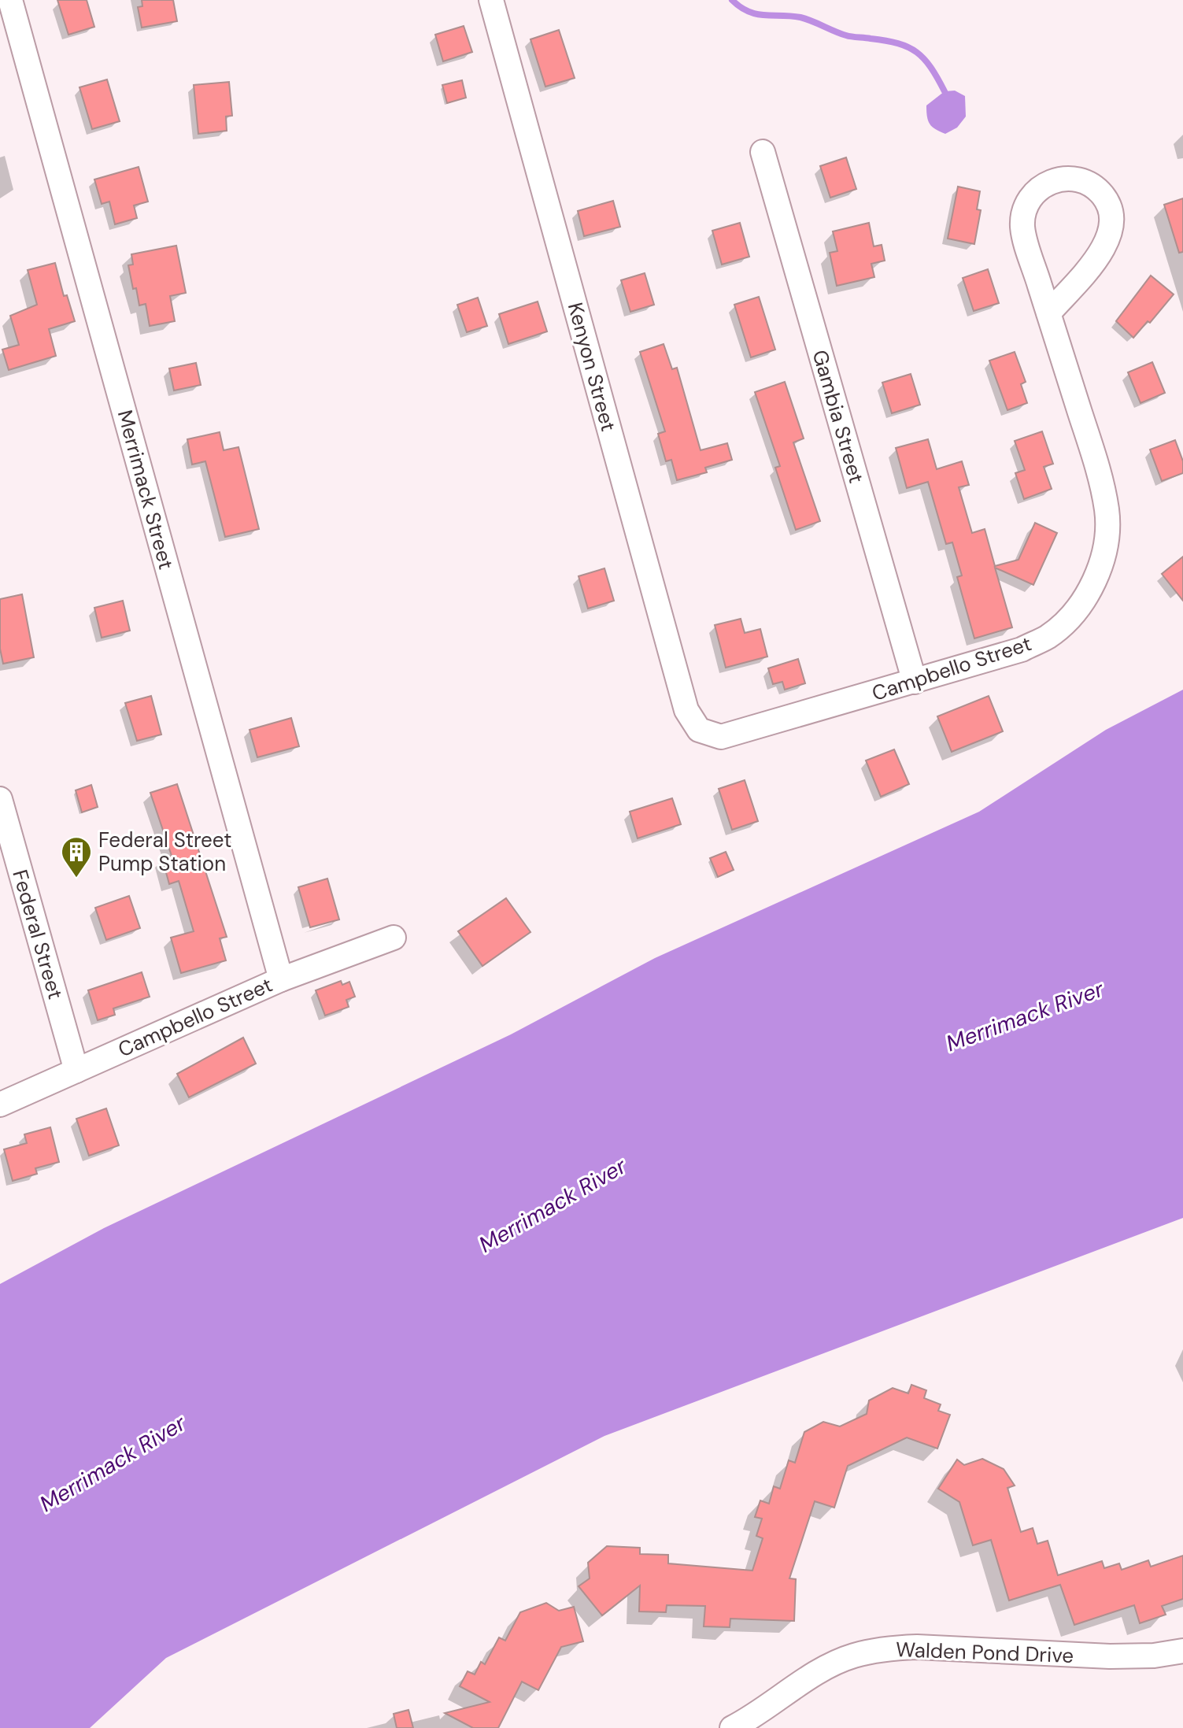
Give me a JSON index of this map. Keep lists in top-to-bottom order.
{
  "streets": {
    "street": [
      "Kenyon Street",
      "Gambia Street",
      "Merrimack Street",
      "Campbello Street",
      "Federal Street",
      "Walden Pond Drive"
    ]
  },
  "crossings": [
    ["Kenyon Street", "Campbello Street"],
    ["Gambia Street", "Campbello Street"],
    ["Merrimack Street", "Campbello Street"],
    ["Campbello Street", "Federal Street"]
  ],
  "water": ["Merrimack River"],
  "places": {
    "building": ["Federal Street Pump Station"]
  }
}
